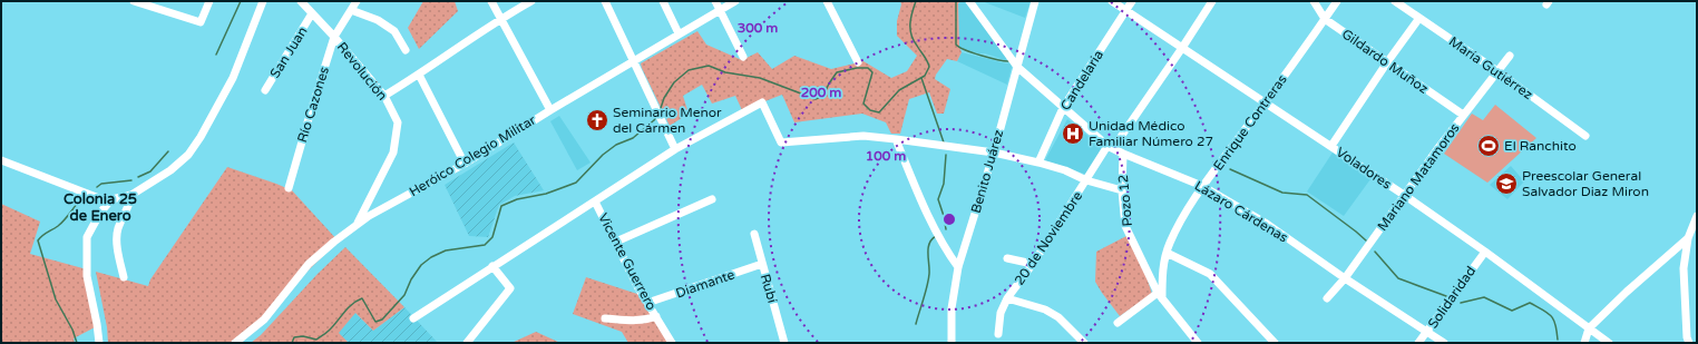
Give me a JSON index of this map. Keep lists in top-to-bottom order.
{
  "streets": {
    "street": [
      "San Juan",
      "Gildardo Muñoz",
      "María Gutiérrez",
      "Revolución",
      "Candelaria",
      "Río Cazones",
      "Enrique Contreras",
      "Heróico Colegio Militar",
      "Voladores",
      "Benito Juárez",
      "Mariano Matamoros",
      "Pozo 12",
      "Lázaro Cárdenas",
      "20 de Noviembre",
      "Vicente Guerrero",
      "Diamante",
      "Rubí",
      "Solidaridad"
    ]
  },
  "crossings": [
    ["San Juan", "Revolución"],
    ["Gildardo Muñoz", "Enrique Contreras"],
    ["Gildardo Muñoz", "Mariano Matamoros"],
    ["María Gutiérrez", "Mariano Matamoros"],
    ["Revolución", "Río Cazones"],
    ["Revolución", "Heróico Colegio Militar"],
    ["Candelaria", "Voladores"],
    ["Candelaria", "Lázaro Cárdenas"],
    ["Enrique Contreras", "Voladores"],
    ["Enrique Contreras", "Pozo 12"],
    ["Enrique Contreras", "Lázaro Cárdenas"],
    ["Voladores", "Mariano Matamoros"],
    ["Voladores", "20 de Noviembre"],
    ["Voladores", "Solidaridad"],
    ["Benito Juárez", "Lázaro Cárdenas"],
    ["Mariano Matamoros", "Lázaro Cárdenas"],
    ["Pozo 12", "Lázaro Cárdenas"],
    ["Lázaro Cárdenas", "20 de Noviembre"],
    ["Lázaro Cárdenas", "Solidaridad"],
    ["Vicente Guerrero", "Diamante"],
    ["Diamante", "Rubí"]
  ],
  "districts": ["Colonia 25 de Enero"],
  "places": {
    "church": ["Seminario Menor del Cármen"],
    "hospital": ["Unidad Médico Familiar Número 27"],
    "sports": ["El Ranchito"],
    "school or university": ["Preescolar General Salvador Diaz Miron"]
  },
  "rings": ["300 m", "200 m", "100 m"]
}
